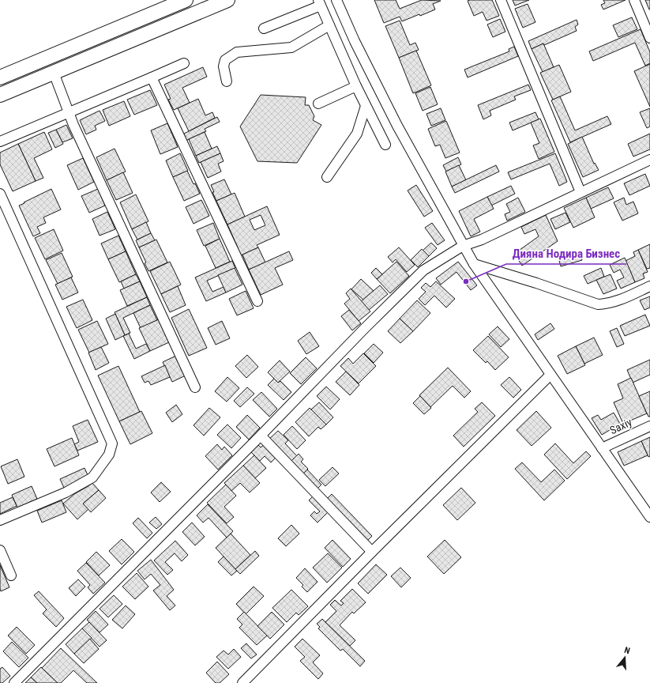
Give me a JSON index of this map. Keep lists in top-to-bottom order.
{
  "streets": {
    "street": ["Saxiy"]
  },
  "places": ["Дияна Нодира Бизнес"],
  "north": "top"
}
